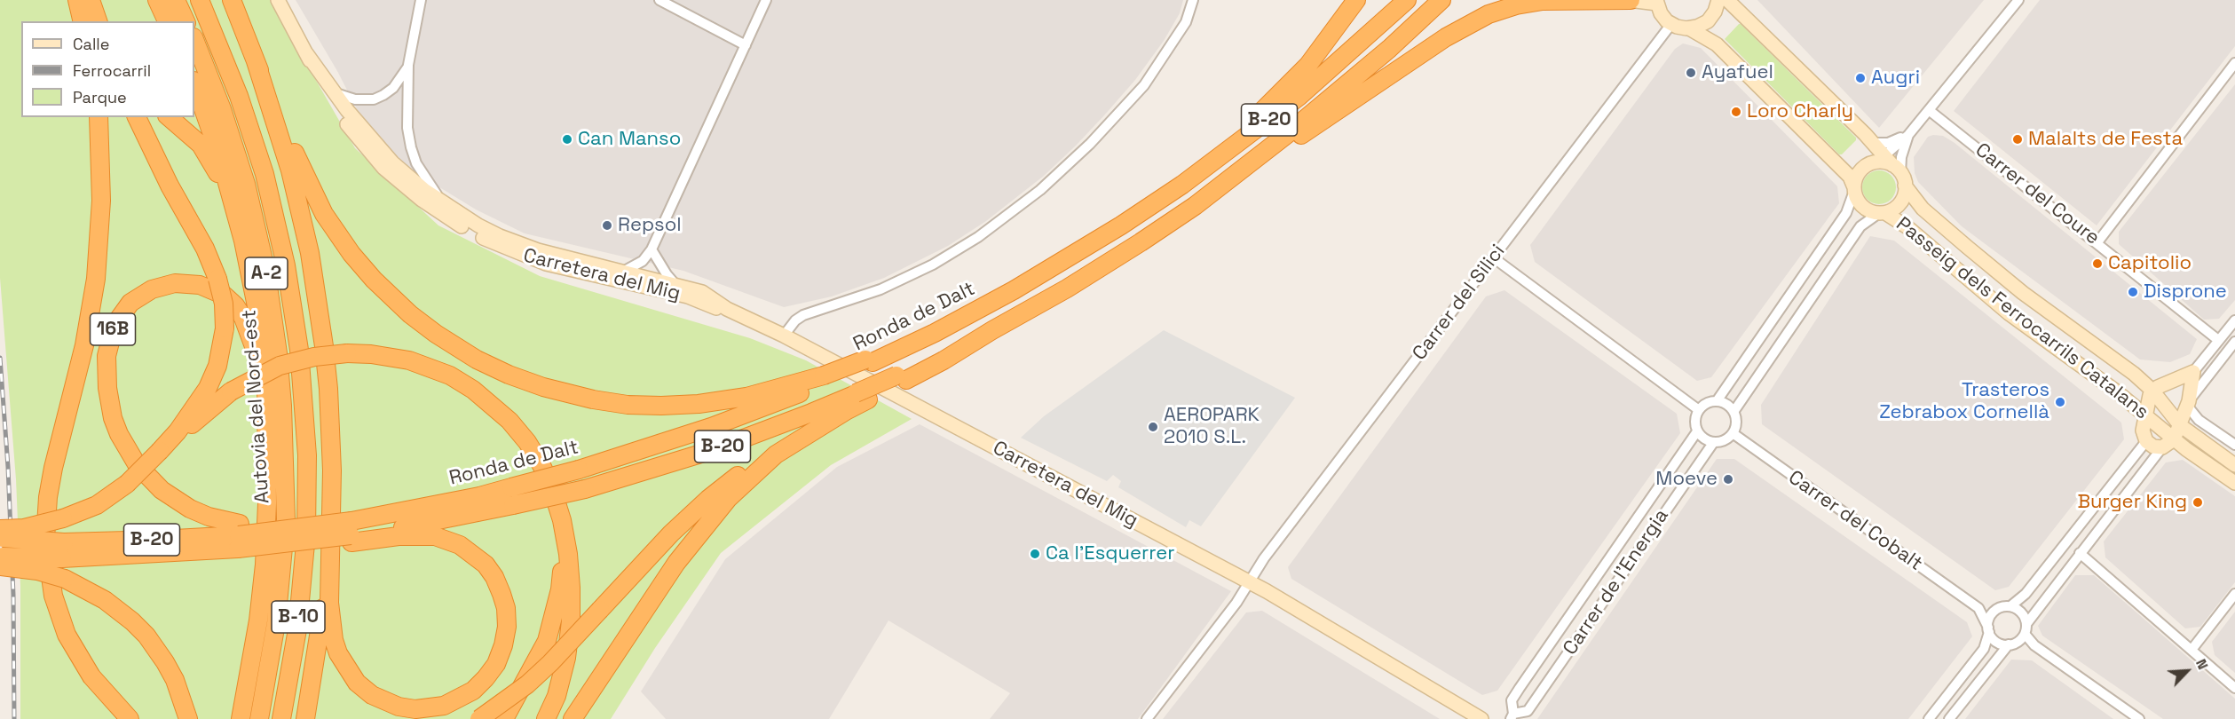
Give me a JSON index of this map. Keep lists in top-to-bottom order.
{
  "streets": {
    "highway": [
      "B-20",
      "A-2",
      "Ronda de Dalt",
      "16B",
      "Autovia del Nord-est",
      "B-10"
    ],
    "street": [
      "Carrer del Coure",
      "Carretera del Mig",
      "Carrer del Silici",
      "Passeig dels Ferrocarrils Catalans",
      "Carrer del Cobalt",
      "Carrer de l'Energia"
    ]
  },
  "crossings": [
    ["B-20", "Ronda de Dalt"],
    ["B-20", "16B"],
    ["A-2", "B-10"],
    ["Carretera del Mig", "Carrer del Silici"],
    ["Ronda de Dalt", "16B"],
    ["Carrer del Cobalt", "Carrer de l'Energia"]
  ],
  "places": [
    "Ayafuel",
    "Augri",
    "Loro Charly",
    "Can Manso",
    "Malalts de Festa",
    "Repsol",
    "Capitolio",
    "Disprone",
    "Trasteros Zebrabox Cornellà",
    "AEROPARK 2010 S.L.",
    "Moeve",
    "Burger King",
    "Ca l'Esquerrer"
  ],
  "legend": ["Calle", "Ferrocarril", "Parque"],
  "north": "top right"
}
